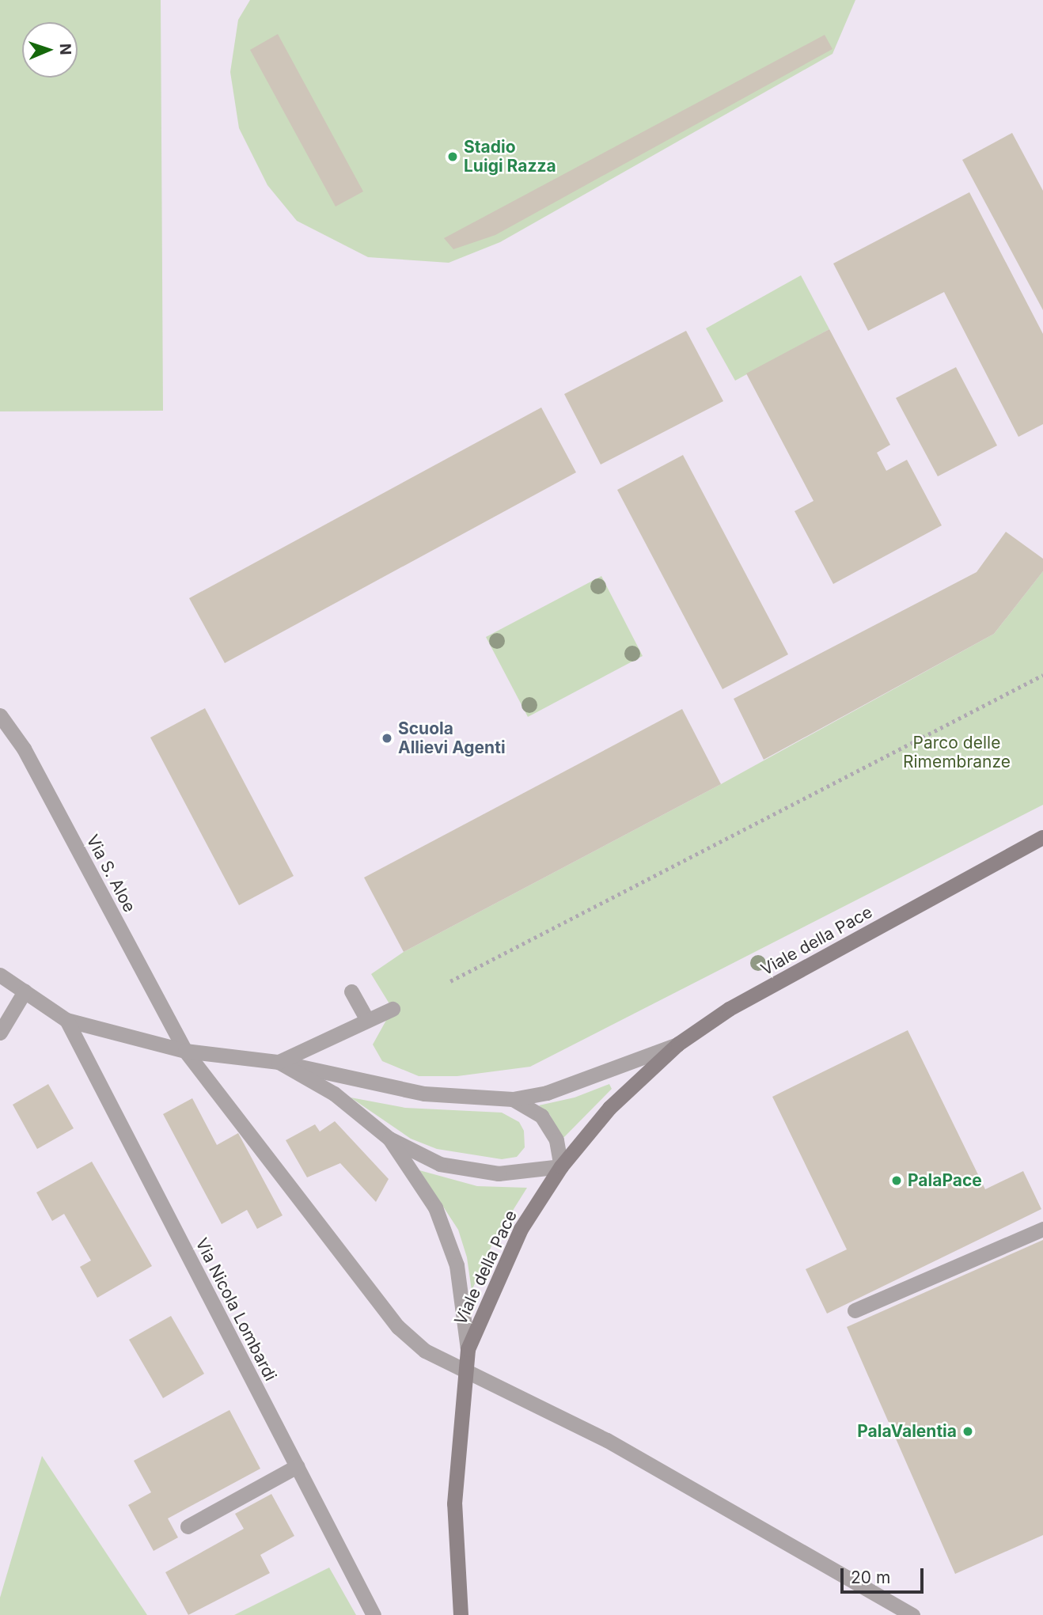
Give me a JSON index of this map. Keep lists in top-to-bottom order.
{
  "streets": {
    "main road": ["Viale della Pace"],
    "street": ["Via S. Aloe", "Via Nicola Lombardi"]
  },
  "parks": ["Parco delle Rimembranze"],
  "places": [
    "Stadio Luigi Razza",
    "Scuola Allievi Agenti",
    "PalaPace",
    "PalaValentia"
  ],
  "scale_bar": "20 m",
  "north": "right"
}
